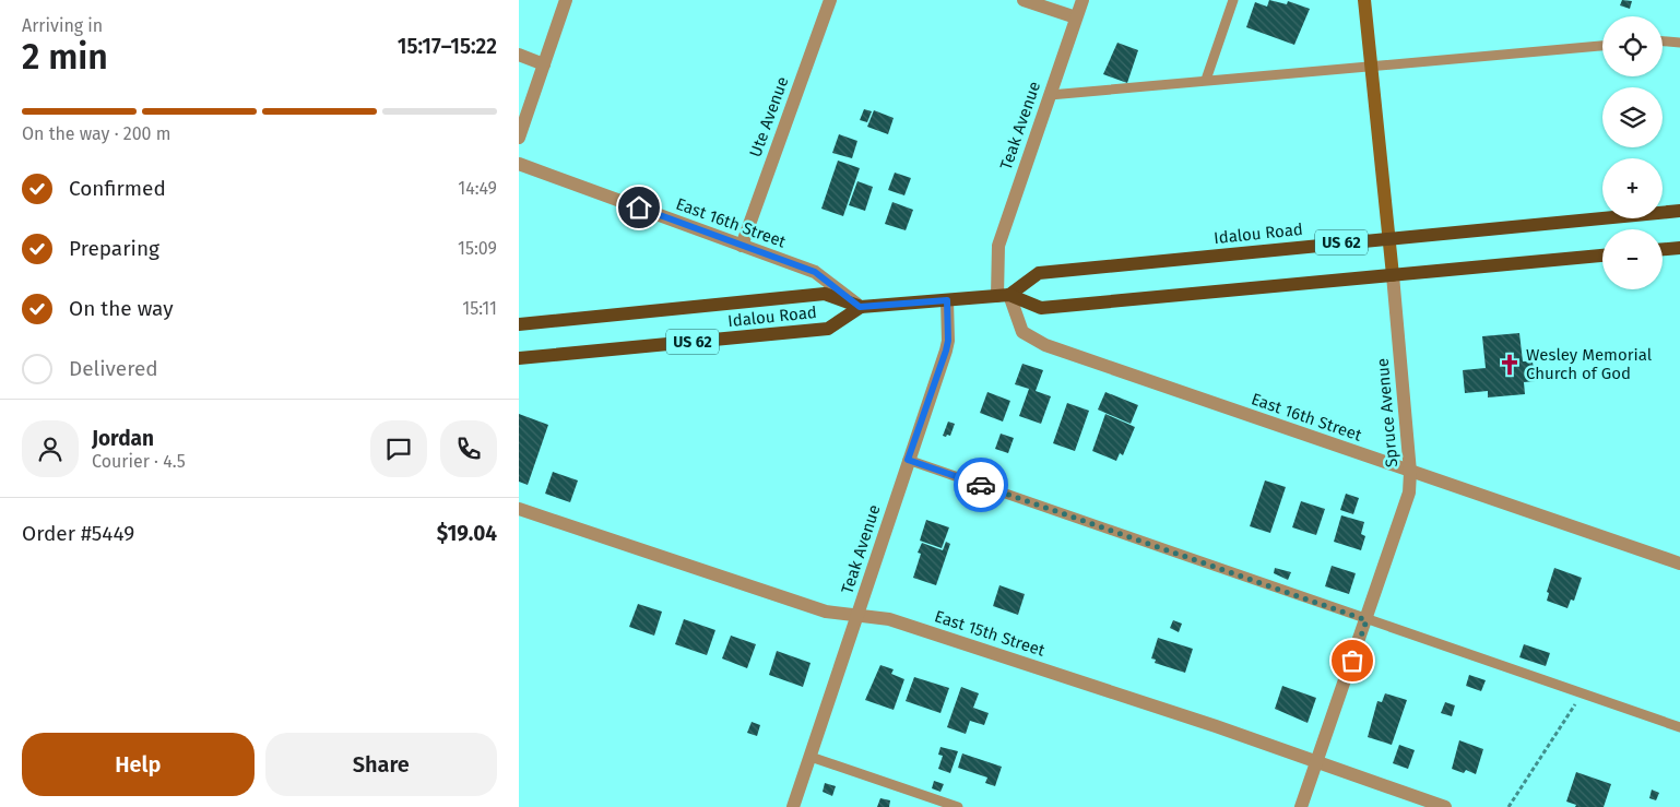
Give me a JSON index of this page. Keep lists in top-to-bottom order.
{
  "streets": {
    "main road": ["Idalou Road", "US 62", "Spruce Avenue"],
    "street": [
      "Ute Avenue",
      "Teak Avenue",
      "East 16th Street",
      "East 15th Street"
    ]
  },
  "crossings": [
    ["Ute Avenue", "East 16th Street"],
    ["Teak Avenue", "East 16th Street"],
    ["Teak Avenue", "Idalou Road"],
    ["Teak Avenue", "East 15th Street"],
    ["East 16th Street", "Idalou Road"],
    ["East 16th Street", "Spruce Avenue"],
    ["Idalou Road", "Spruce Avenue"],
    ["Spruce Avenue", "East 15th Street"]
  ],
  "places": {
    "church": ["Wesley Memorial Church of God"]
  },
  "page": {
    "heading": ["2 min", "Arriving in", "15:17–15:22"],
    "panel": [
      "Jordan",
      "Courier · 4.5",
      "Order #5449",
      "$19.04"
    ],
    "map_buttons": ["+", "−"],
    "bar": "On the way · 200 m",
    "list": [
      ["Confirmed", "14:49"],
      ["Preparing", "15:09"],
      ["On the way", "15:11"],
      "Delivered"
    ],
    "buttons": ["Help", "Share"]
  }
}
